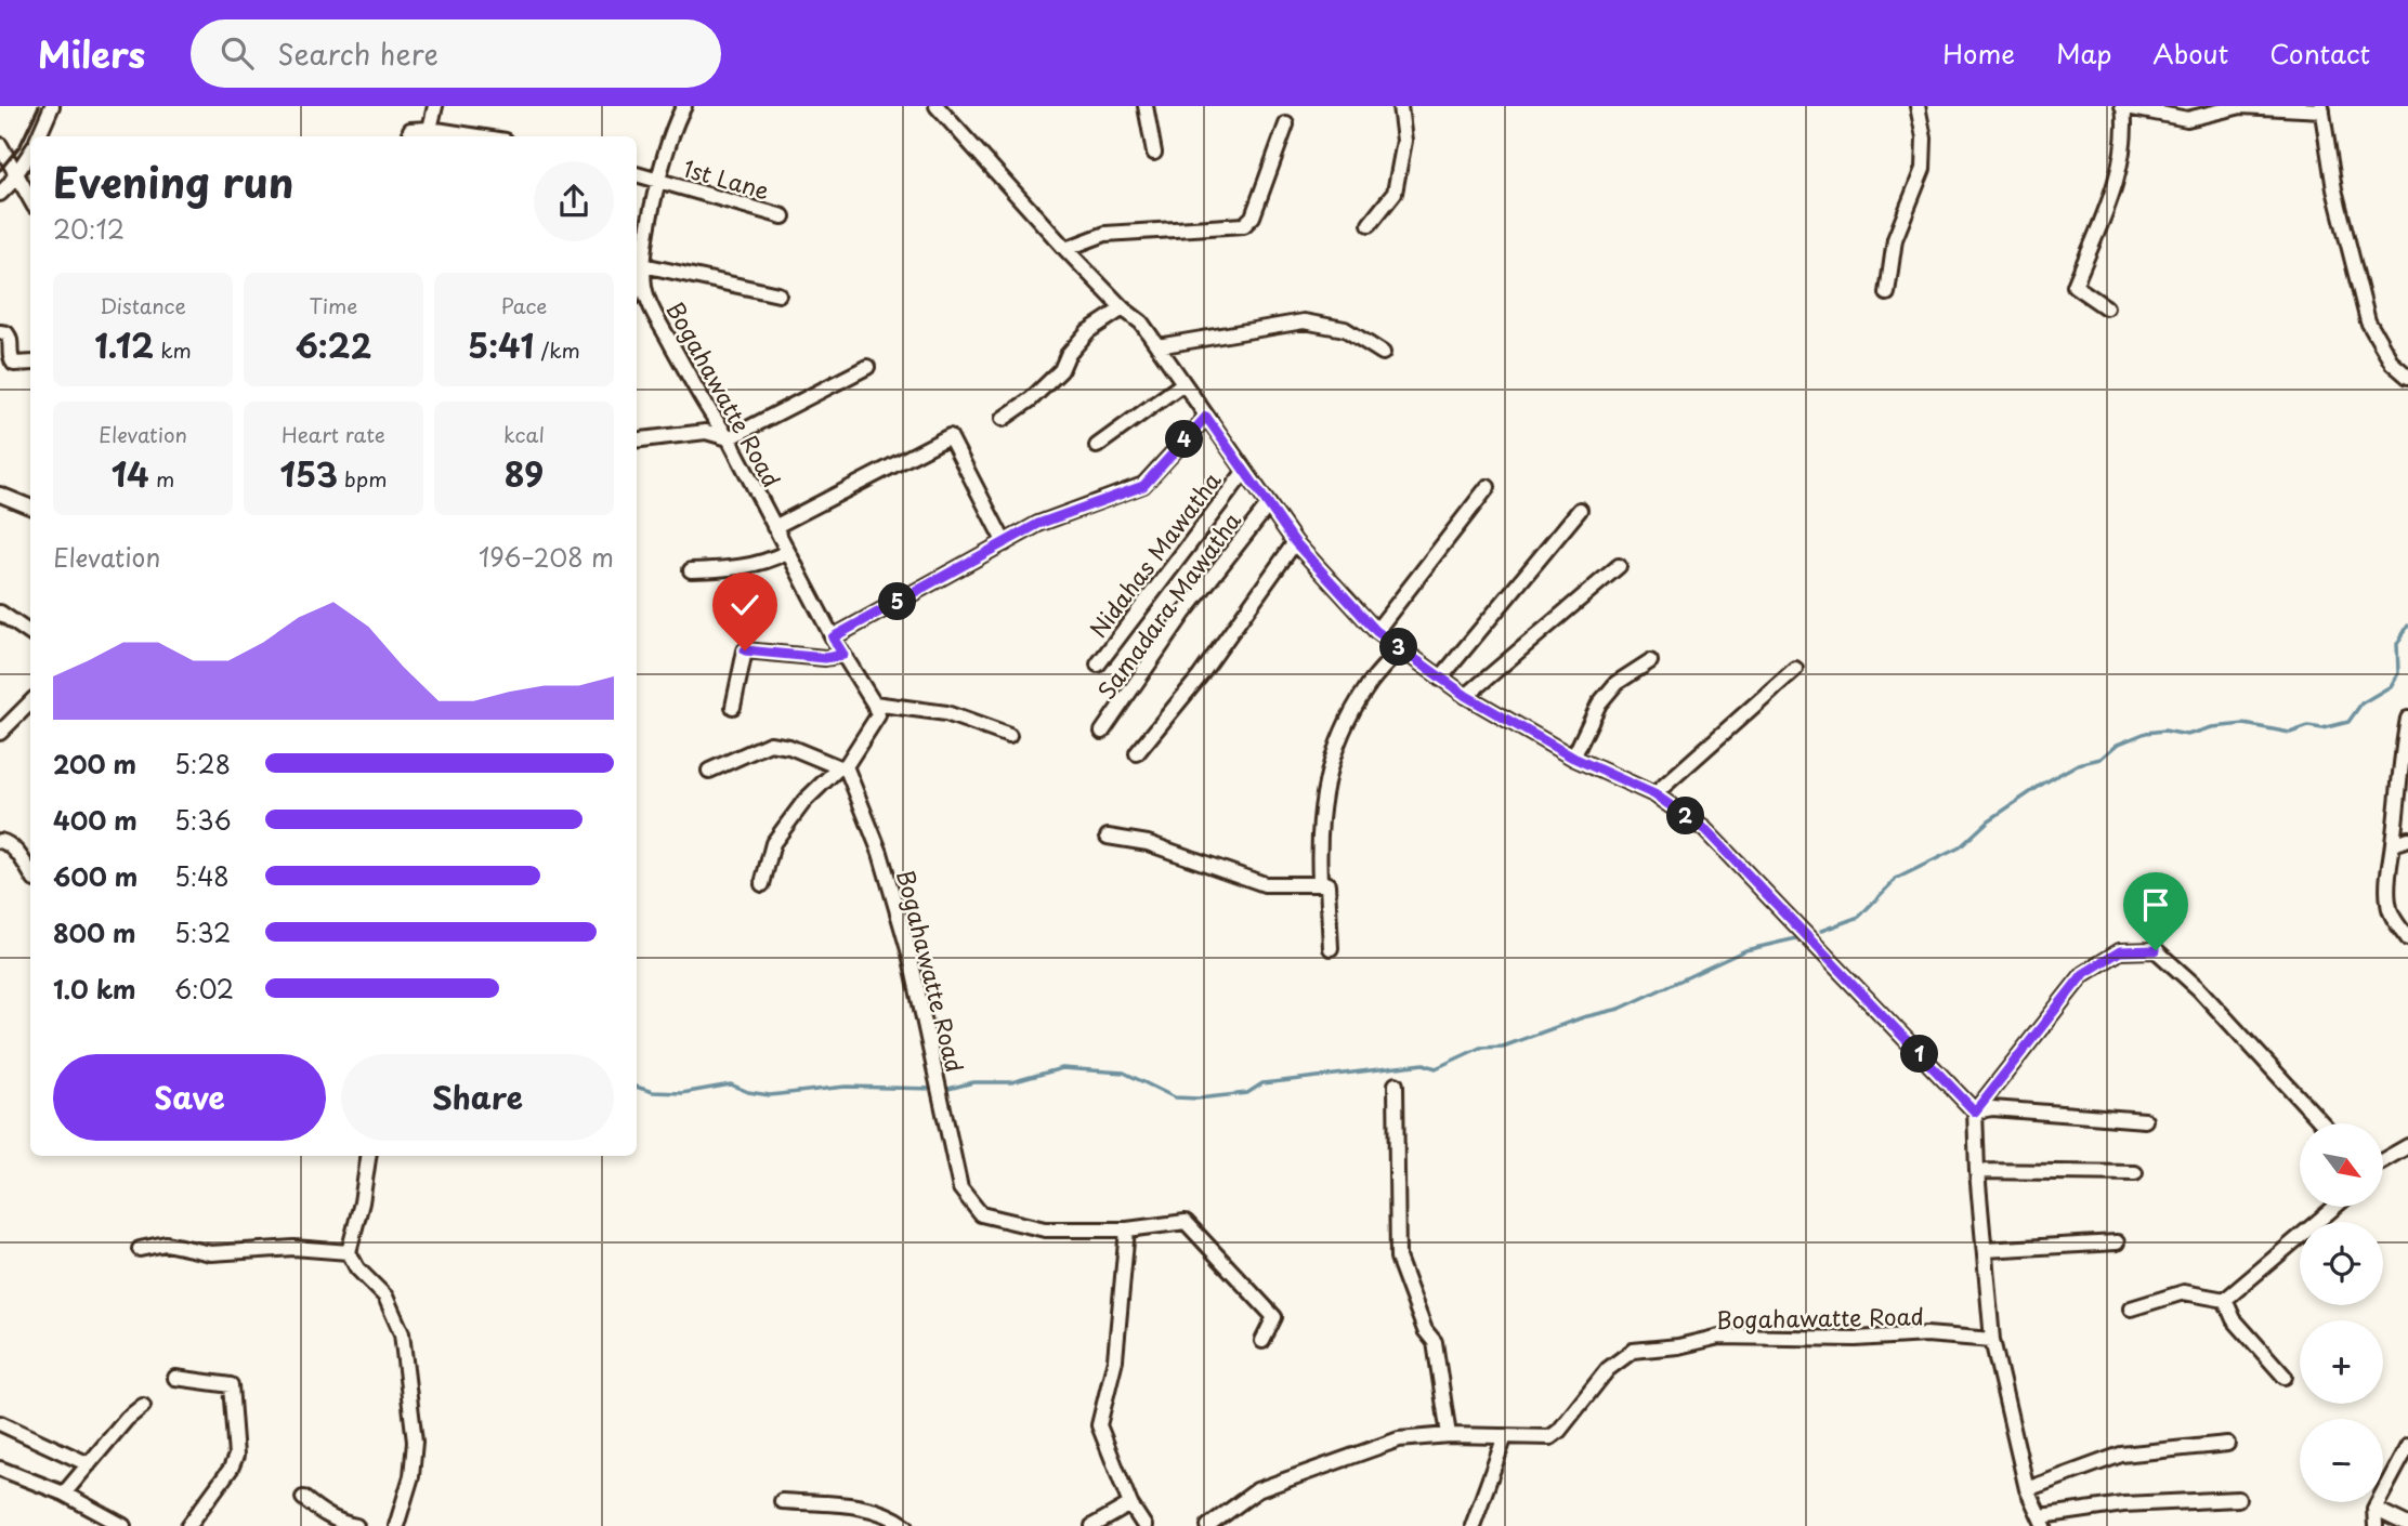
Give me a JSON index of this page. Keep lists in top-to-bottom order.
{
  "streets": {
    "street": [
      "1st Lane",
      "Bogahawatte Road",
      "Nidahas Mawatha",
      "Samadara Mawatha"
    ]
  },
  "crossings": [
    ["1st Lane", "Bogahawatte Road"]
  ],
  "north": "bottom right",
  "page": {
    "header": "Milers",
    "search": "Search here",
    "nav": [
      "Home",
      "Map",
      "About",
      "Contact"
    ],
    "heading": ["Evening run", "20:12"],
    "stats": [
      ["Distance", "1.12 km"],
      ["Time", "6:22"],
      ["Pace", "5:41 /km"],
      ["Elevation", "14 m"],
      ["Heart rate", "153 bpm"],
      ["kcal", "89"]
    ],
    "pins": [
      "4",
      "5",
      "3",
      "2",
      "1"
    ],
    "chart": ["Elevation", "196–208 m"],
    "list": [
      {
        "name": "200 m",
        "note": "5:28"
      },
      {
        "name": "400 m",
        "note": "5:36"
      },
      {
        "name": "600 m",
        "note": "5:48"
      },
      {
        "name": "800 m",
        "note": "5:32"
      },
      {
        "name": "1.0 km",
        "note": "6:02"
      }
    ],
    "buttons": ["Save", "Share"],
    "map_buttons": ["+", "−"]
  }
}
